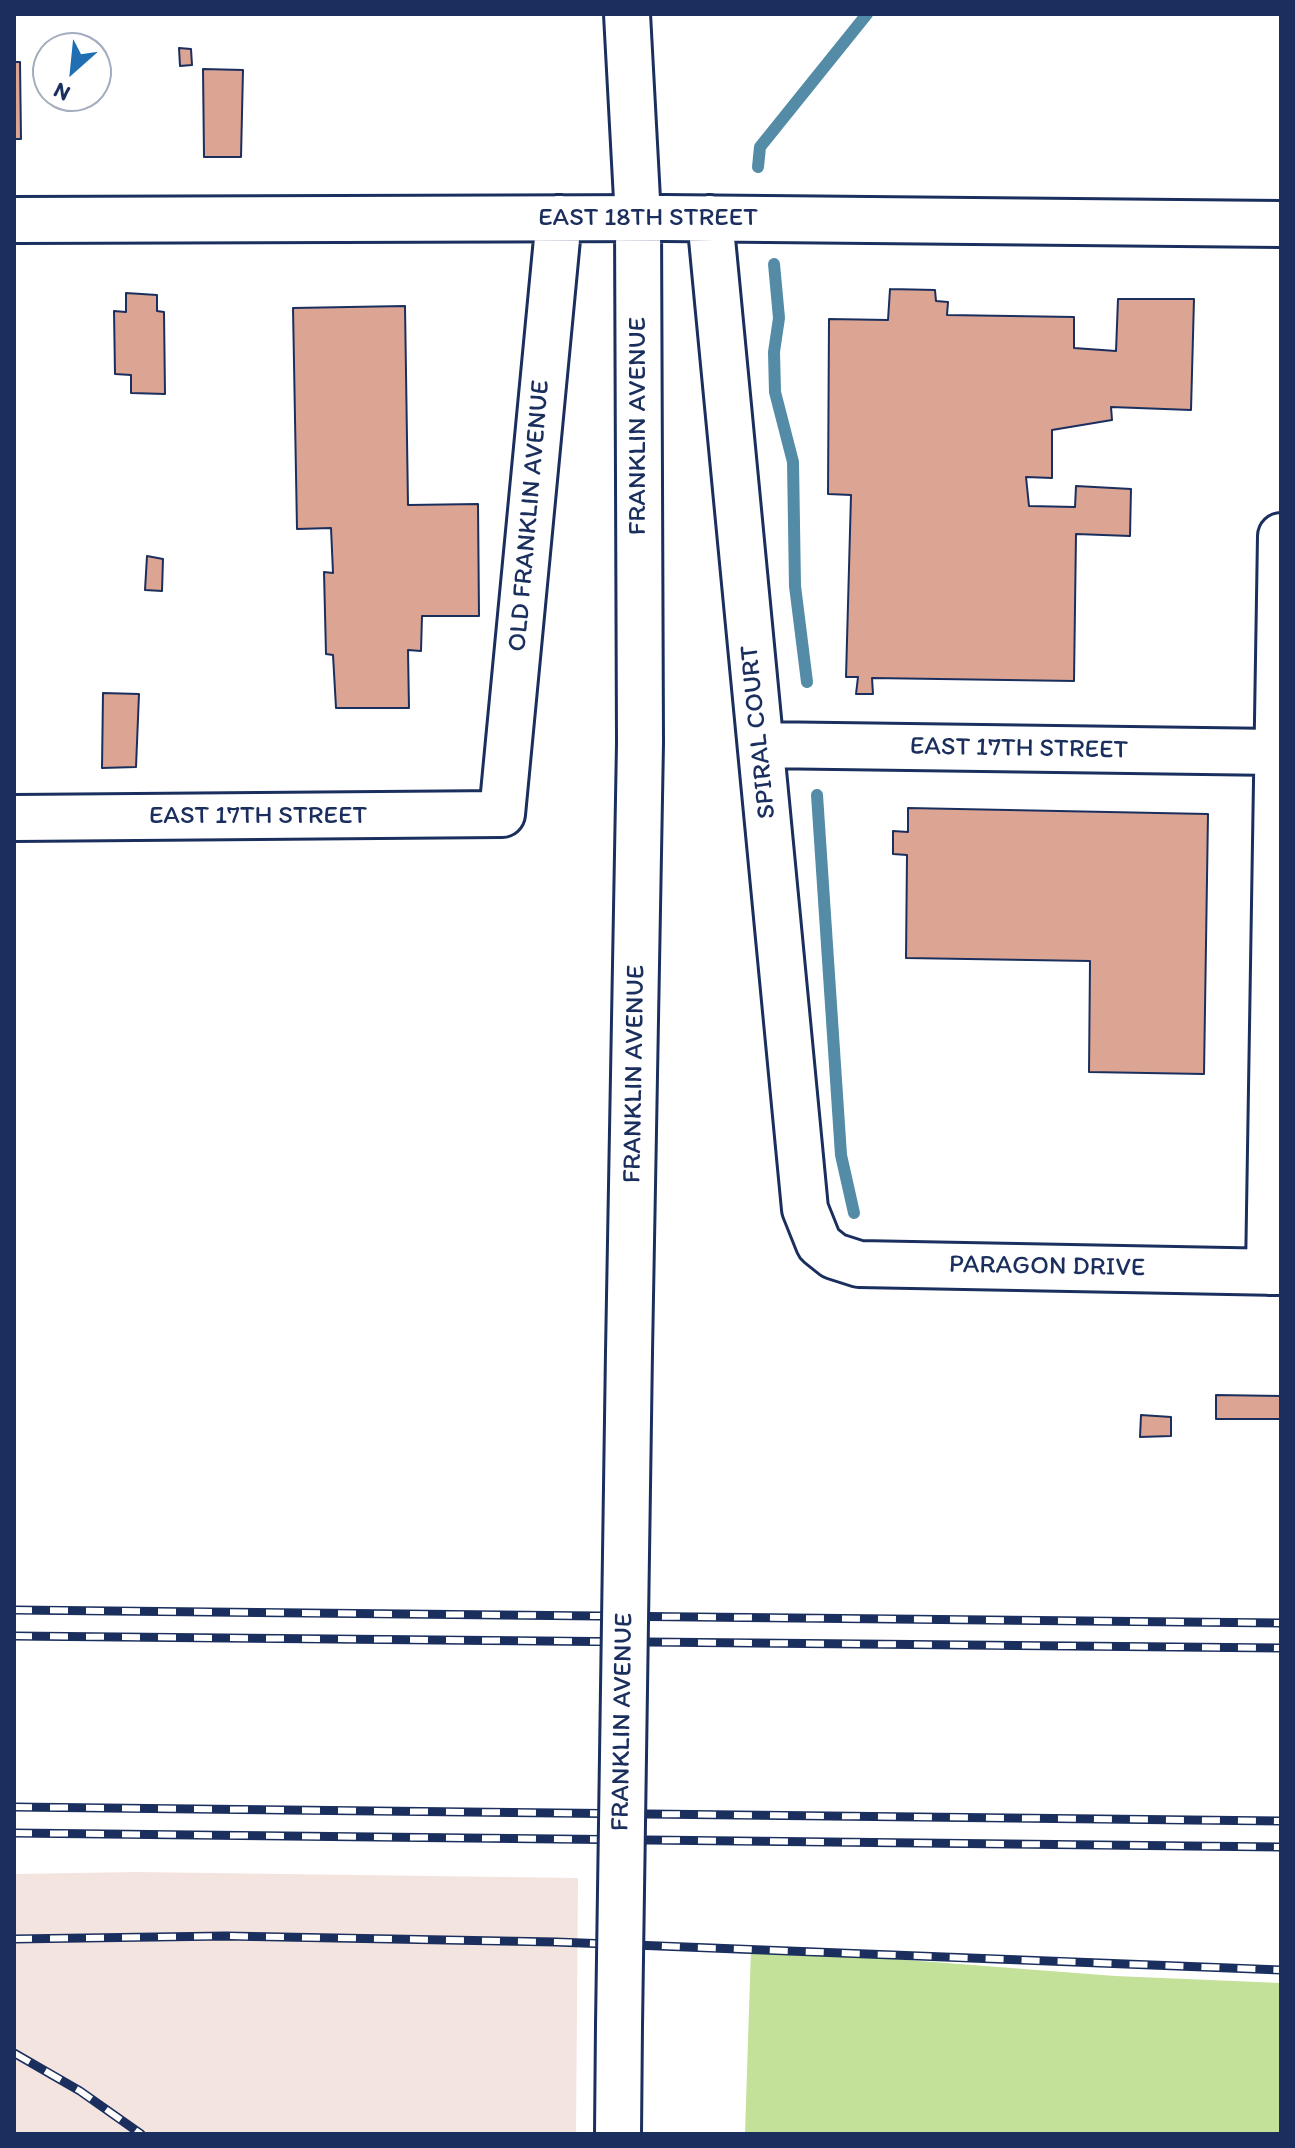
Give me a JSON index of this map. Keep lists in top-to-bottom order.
{
  "streets": {
    "street": [
      "EAST 18TH STREET",
      "FRANKLIN AVENUE",
      "OLD FRANKLIN AVENUE",
      "SPIRAL COURT",
      "EAST 17TH STREET",
      "PARAGON DRIVE"
    ]
  },
  "crossings": [
    ["EAST 18TH STREET", "FRANKLIN AVENUE"],
    ["EAST 18TH STREET", "OLD FRANKLIN AVENUE"],
    ["EAST 18TH STREET", "SPIRAL COURT"],
    ["OLD FRANKLIN AVENUE", "EAST 17TH STREET"],
    ["SPIRAL COURT", "EAST 17TH STREET"],
    ["SPIRAL COURT", "PARAGON DRIVE"]
  ],
  "north": "bottom left"
}
